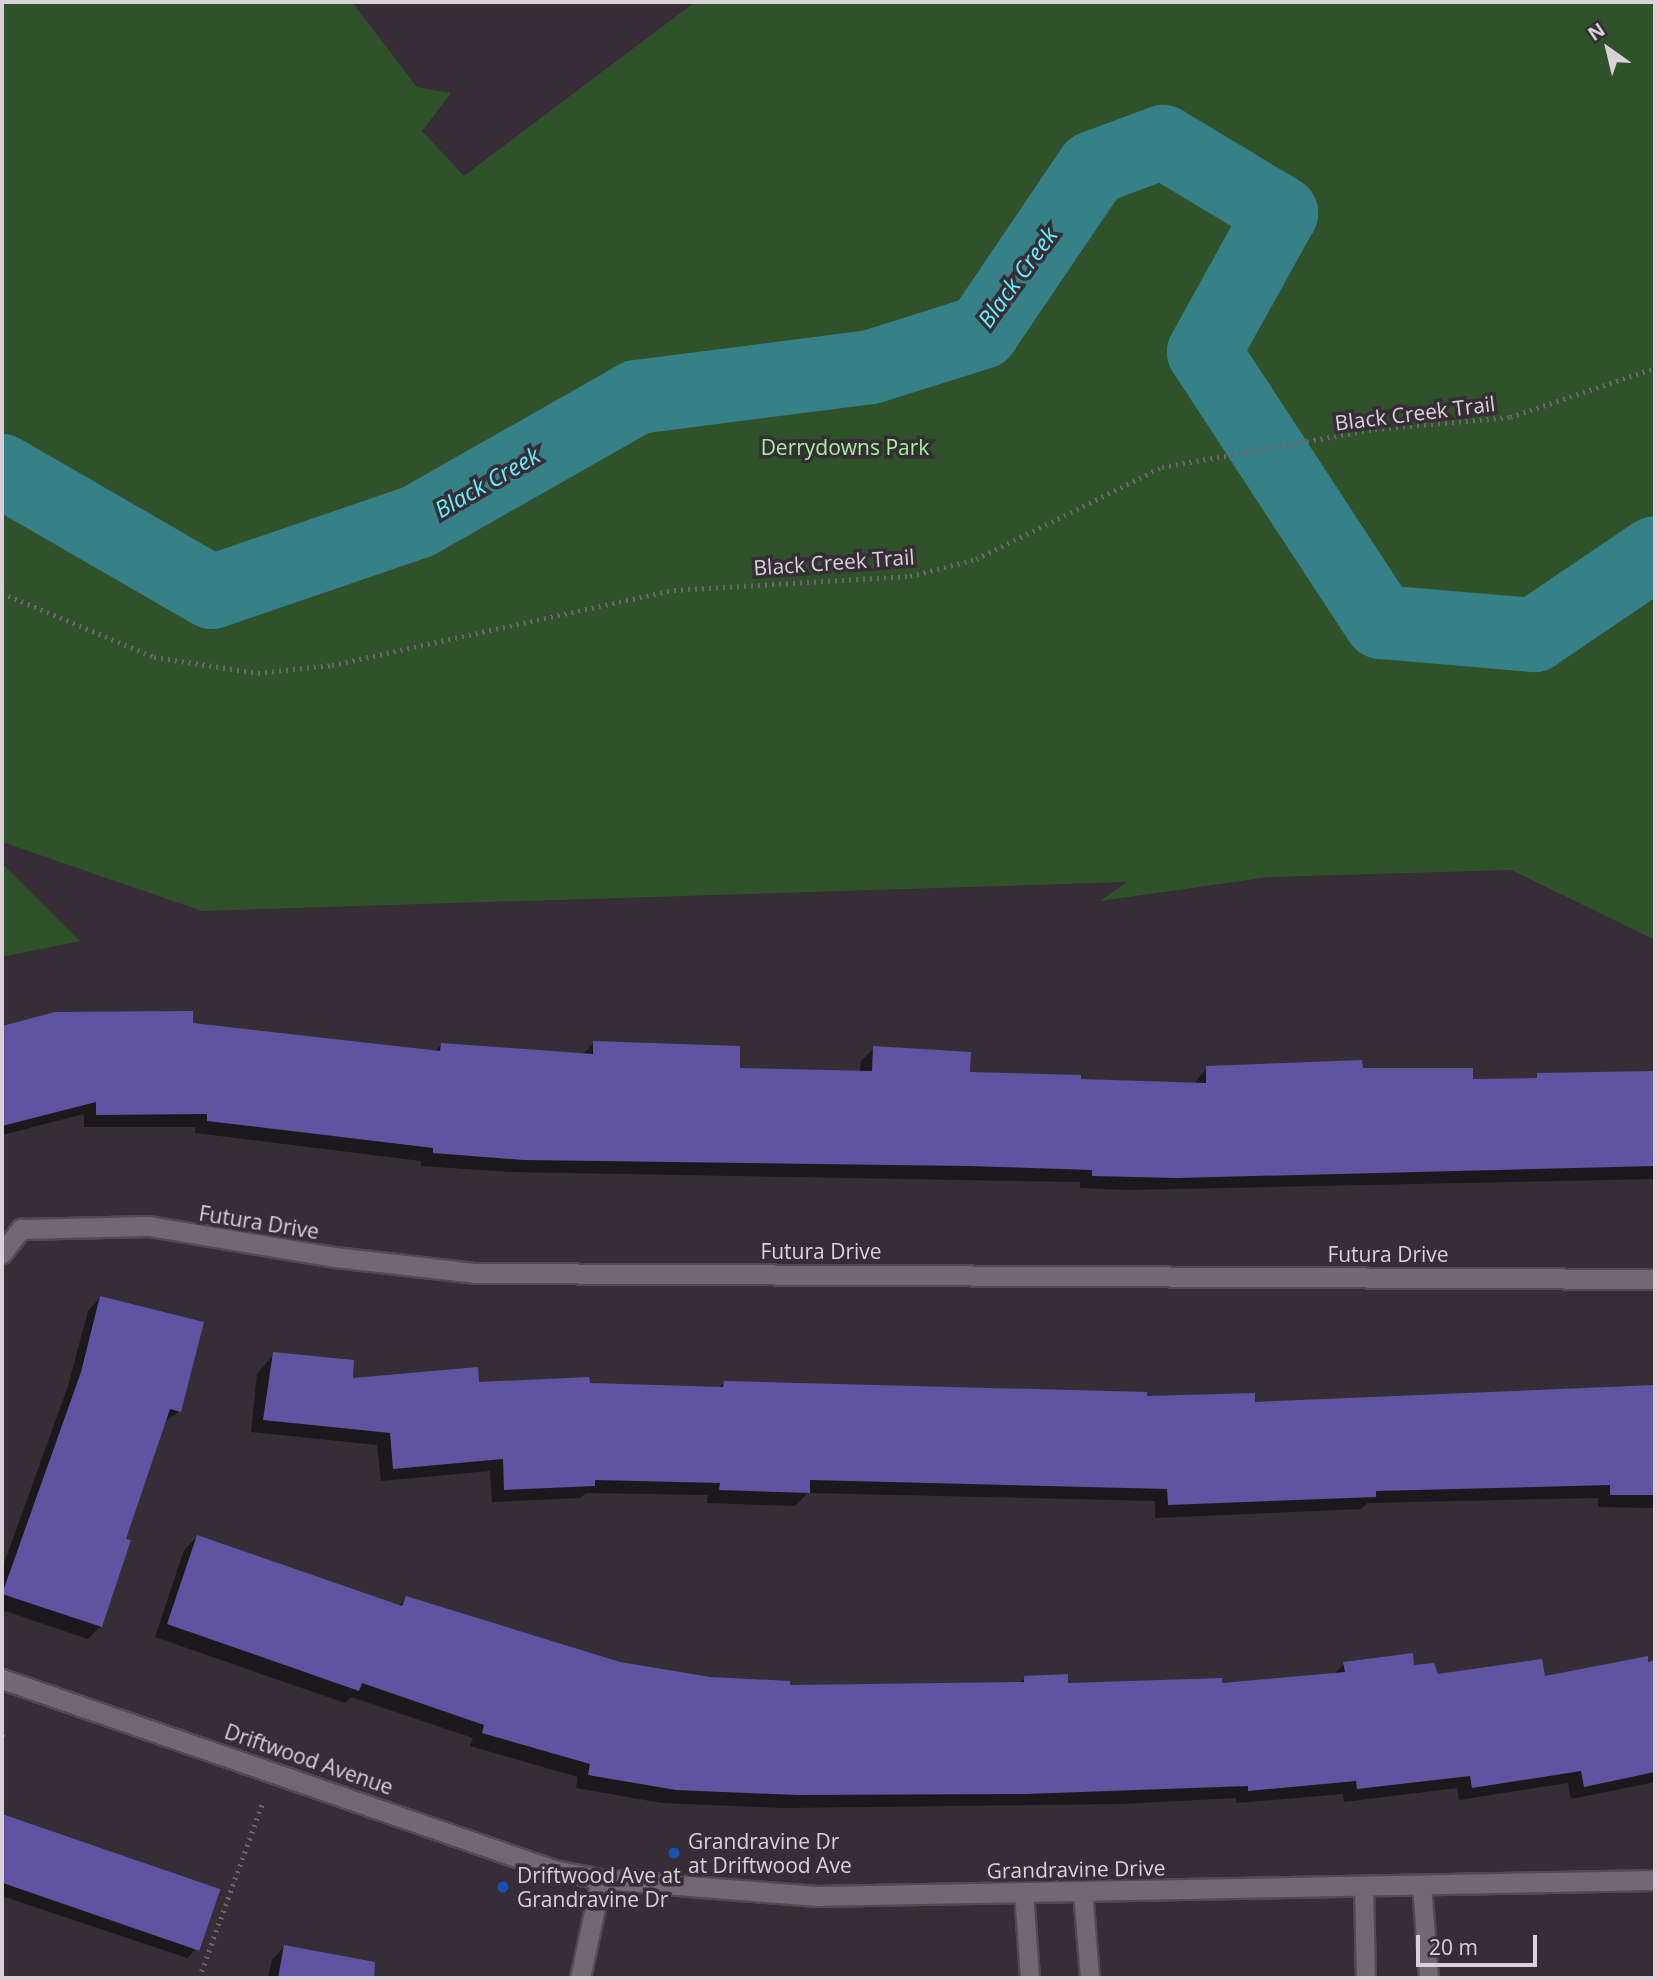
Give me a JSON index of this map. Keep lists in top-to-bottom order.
{
  "streets": {
    "street": ["Futura Drive", "Driftwood Avenue", "Grandravine Drive"],
    "path": ["Black Creek Trail"]
  },
  "crossings": [
    ["Driftwood Avenue", "Grandravine Drive"]
  ],
  "water": ["Black Creek"],
  "parks": ["Derrydowns Park"],
  "places": ["Grandravine Dr at Driftwood Ave", "Driftwood Ave at Grandravine Dr"],
  "scale_bar": "20 m",
  "north": "top left"
}
